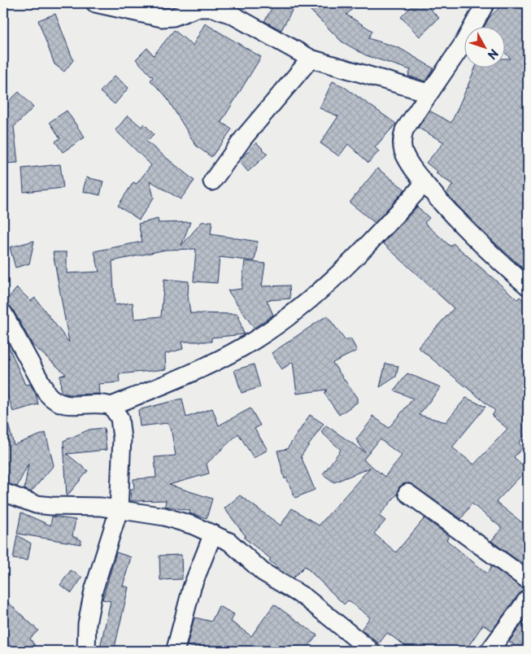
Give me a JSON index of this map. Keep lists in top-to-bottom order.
{
  "north": "bottom right"
}
